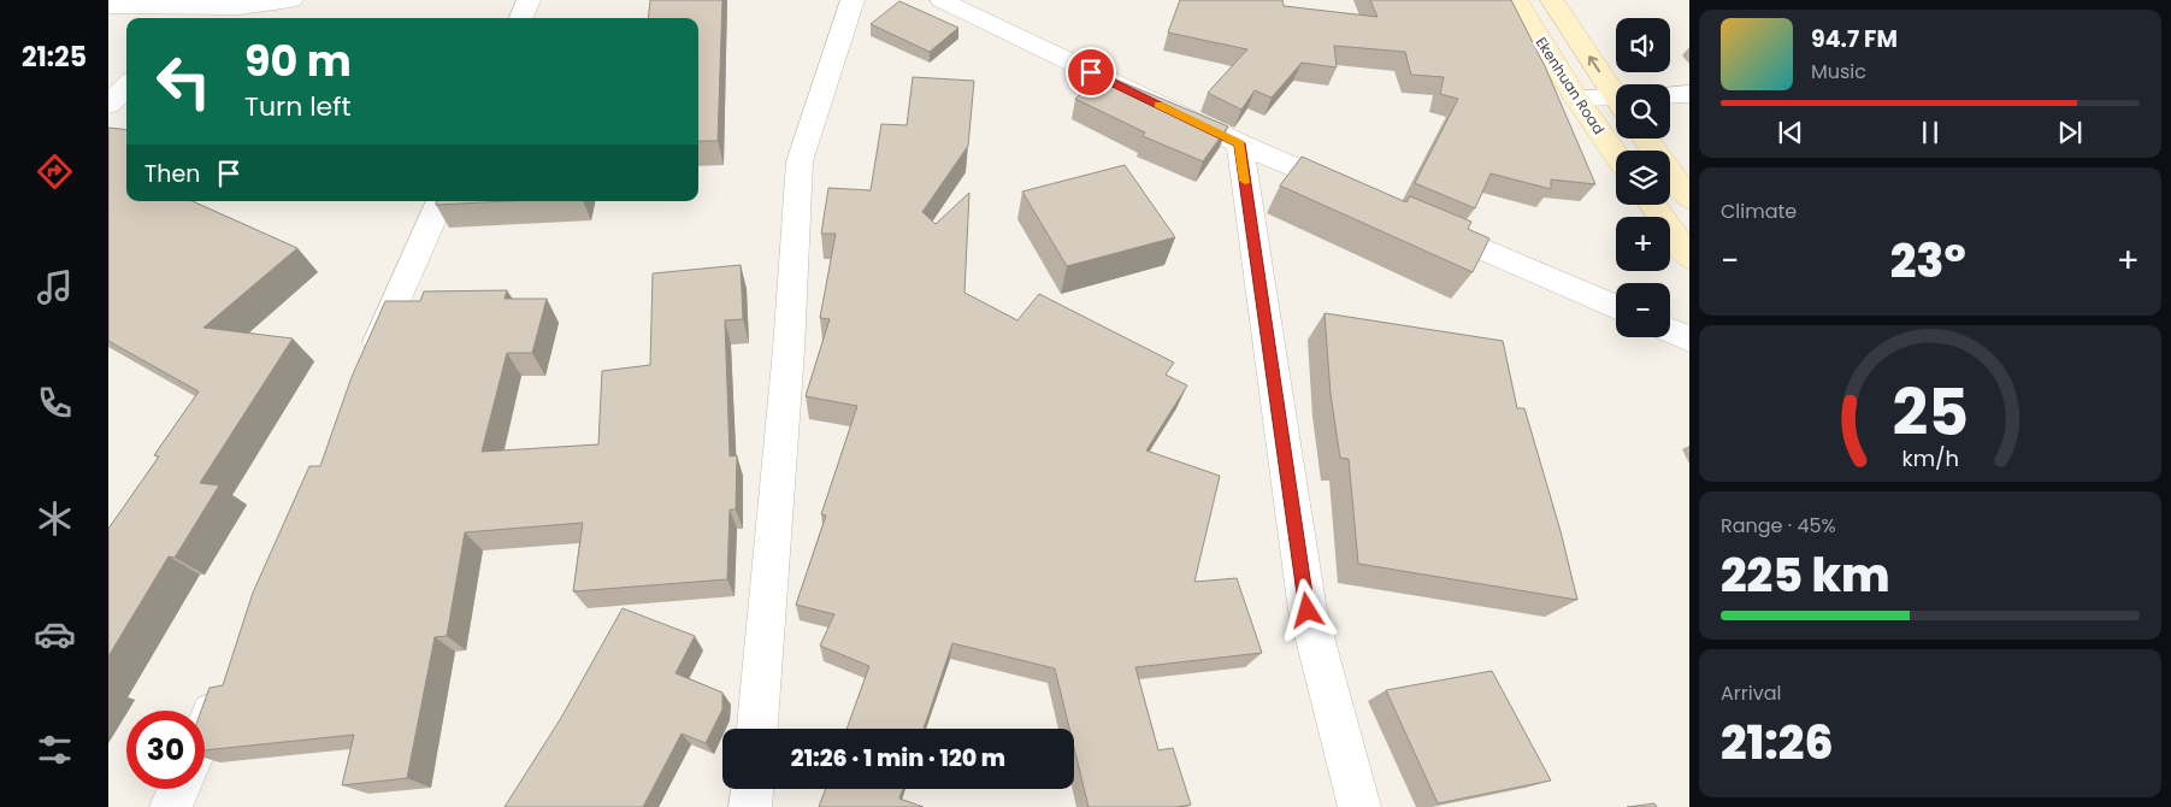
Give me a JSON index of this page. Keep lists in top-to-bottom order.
{
  "streets": {
    "main road": ["Ekenhuan Road"]
  },
  "page": {
    "tabs": "21:25",
    "map_buttons": ["+", "−"],
    "turn": ["90 m", "Turn left"],
    "song": ["94.7 FM", "Music"],
    "then": "Then",
    "tile": [
      "Climate",
      ["Range · 45%", "225 km"],
      ["Arrival", "21:26"]
    ],
    "heat": ["−", "23°", "+"],
    "limit": "30",
    "trip": "21:26 · 1 min · 120 m",
    "gauge": ["25", "km/h"]
  }
}
